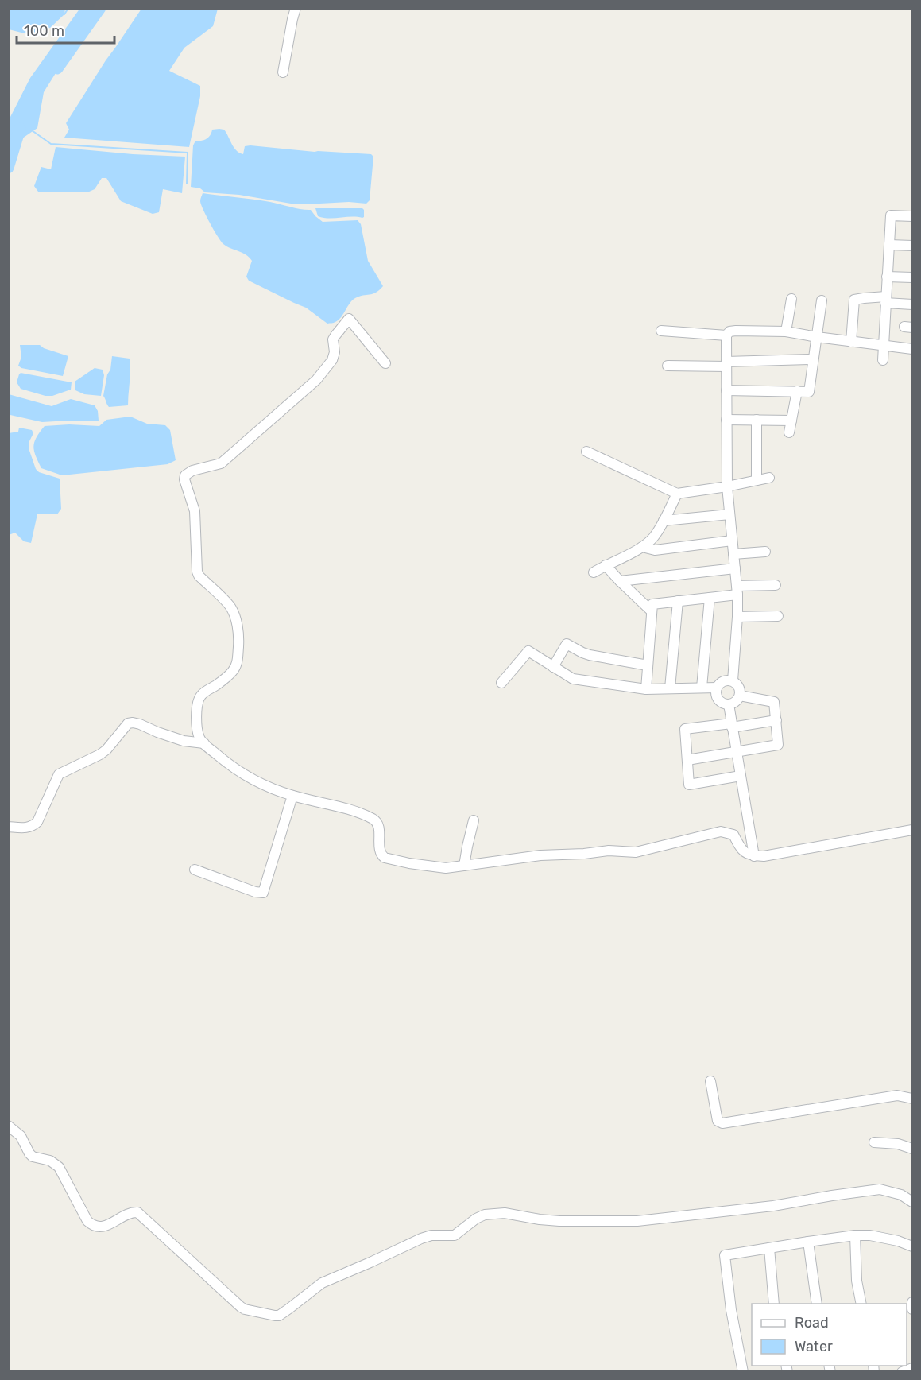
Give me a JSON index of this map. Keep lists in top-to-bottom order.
{
  "legend": ["Road", "Water"],
  "scale_bar": "100 m"
}
